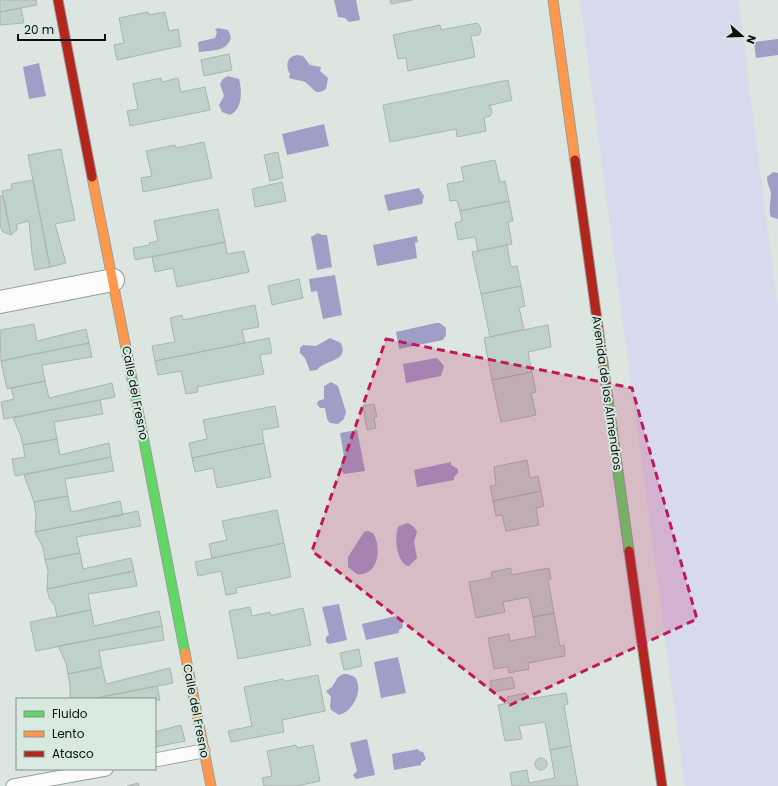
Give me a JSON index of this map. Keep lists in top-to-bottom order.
{
  "streets": {
    "street": ["Calle del Fresno", "Avenida de los Almendros"]
  },
  "legend": ["Fluido", "Lento", "Atasco"],
  "scale_bar": "20 m",
  "north": "right"
}
